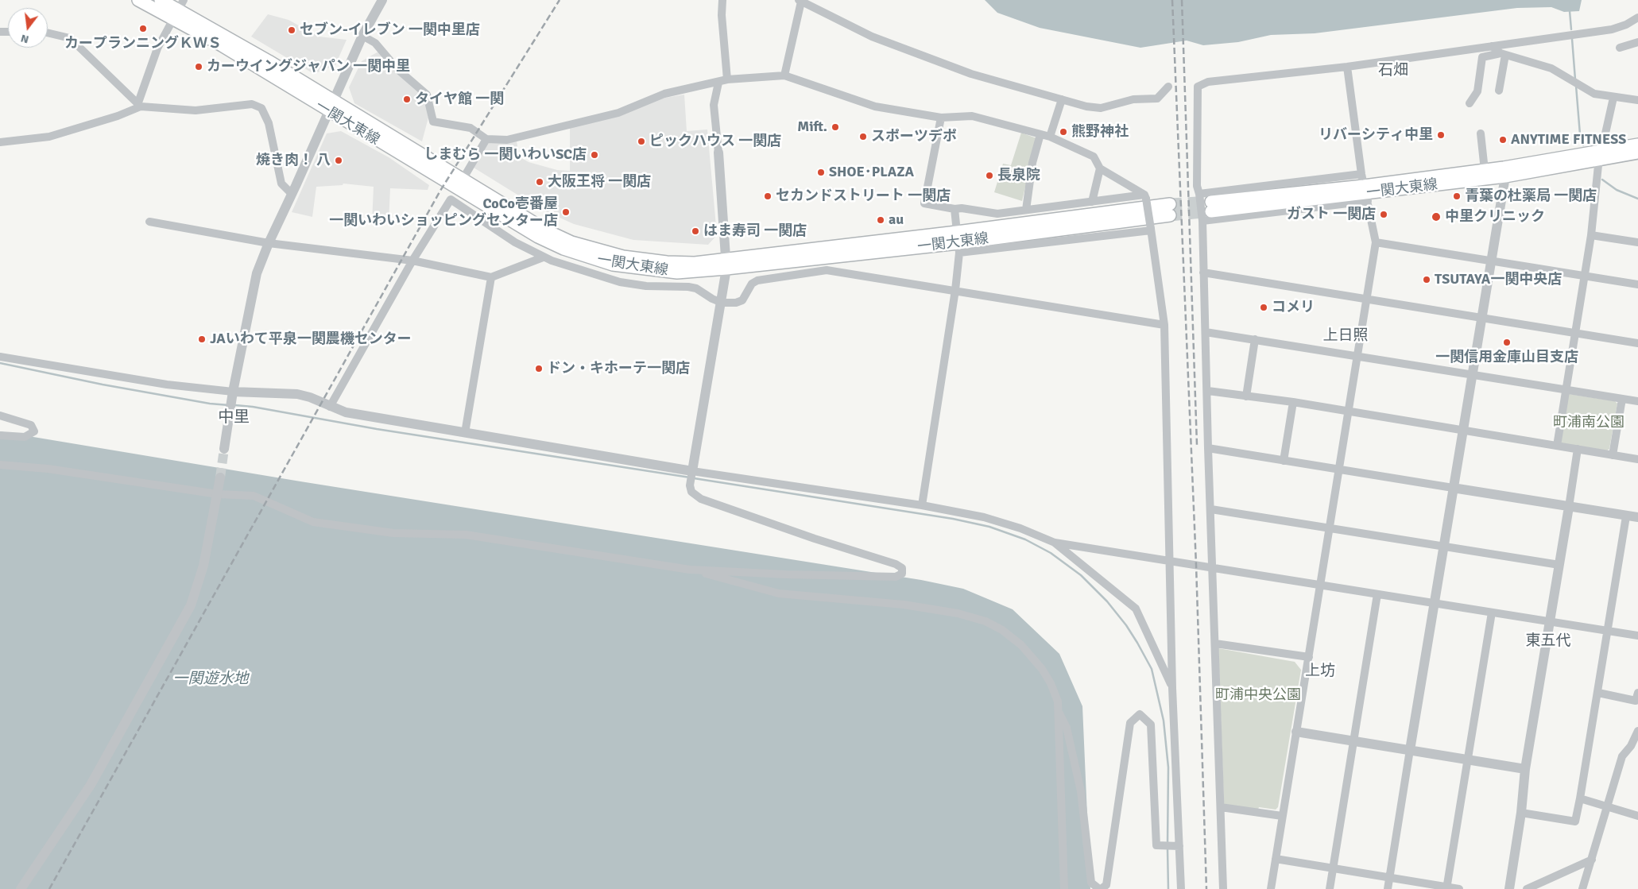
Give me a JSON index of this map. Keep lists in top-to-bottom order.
{
  "streets": {
    "main road": ["一関大東線"]
  },
  "districts": [
    "石畑",
    "上日照",
    "中里",
    "東五代",
    "上坊"
  ],
  "water": ["一関遊水地"],
  "parks": ["町浦南公園", "町浦中央公園"],
  "places": [
    "カープランニングＫＷＳ",
    "セブン-イレブン 一関中里店",
    "カーウイングジャパン 一関中里",
    "タイヤ館 一関",
    "Mift.",
    "熊野神社",
    "リバーシティ中里",
    "スポーツデポ",
    "ANYTIME FITNESS",
    "ピックハウス 一関店",
    "しまむら 一関いわいSC店",
    "焼き肉！ 八",
    "SHOE･PLAZA",
    "長泉院",
    "大阪王将 一関店",
    "セカンドストリート 一関店",
    "青葉の杜薬局 一関店",
    "CoCo壱番屋 一関いわいショッピングセンター店",
    "ガスト 一関店",
    "中里クリニック",
    "au",
    "はま寿司 一関店",
    "TSUTAYA一関中央店",
    "コメリ",
    "JAいわて平泉一関農機センター",
    "一関信用金庫山目支店",
    "ドン・キホーテ一関店"
  ],
  "north": "bottom"
}
